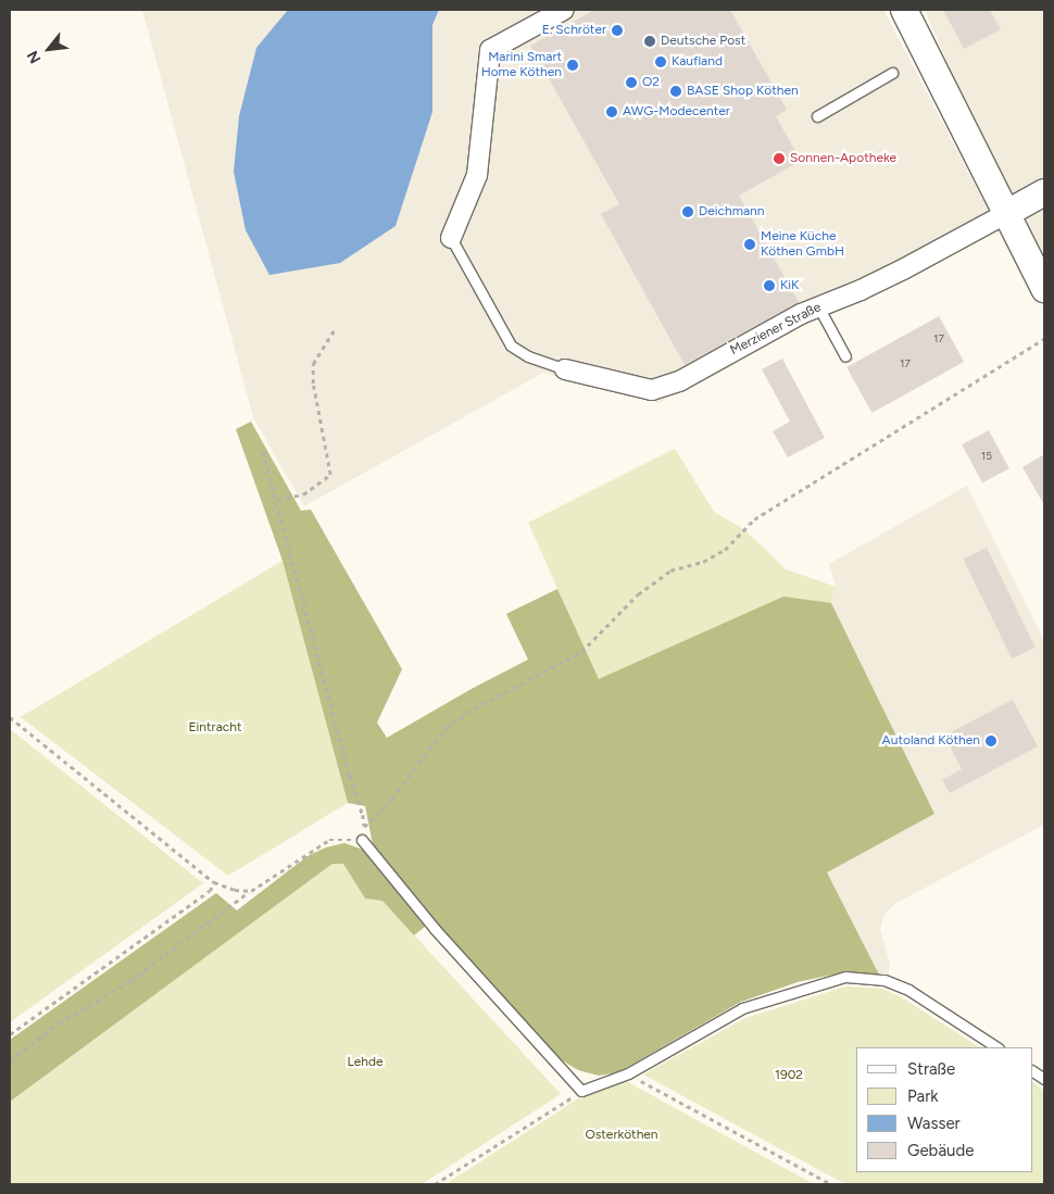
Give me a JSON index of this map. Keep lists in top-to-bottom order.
{
  "streets": {
    "street": ["Merziener Straße"]
  },
  "parks": [
    "Eintracht",
    "Lehde",
    "1902",
    "Osterköthen"
  ],
  "places": [
    "E. Schröter",
    "Deutsche Post",
    "Kaufland",
    "Marini Smart Home Köthen",
    "O2",
    "BASE Shop Köthen",
    "AWG-Modecenter",
    "Sonnen-Apotheke",
    "Deichmann",
    "Meine Küche Köthen GmbH",
    "KiK",
    "Autoland Köthen"
  ],
  "house_numbers": ["17", "17", "15"],
  "legend": [
    "Straße",
    "Park",
    "Wasser",
    "Gebäude"
  ],
  "north": "bottom left"
}
